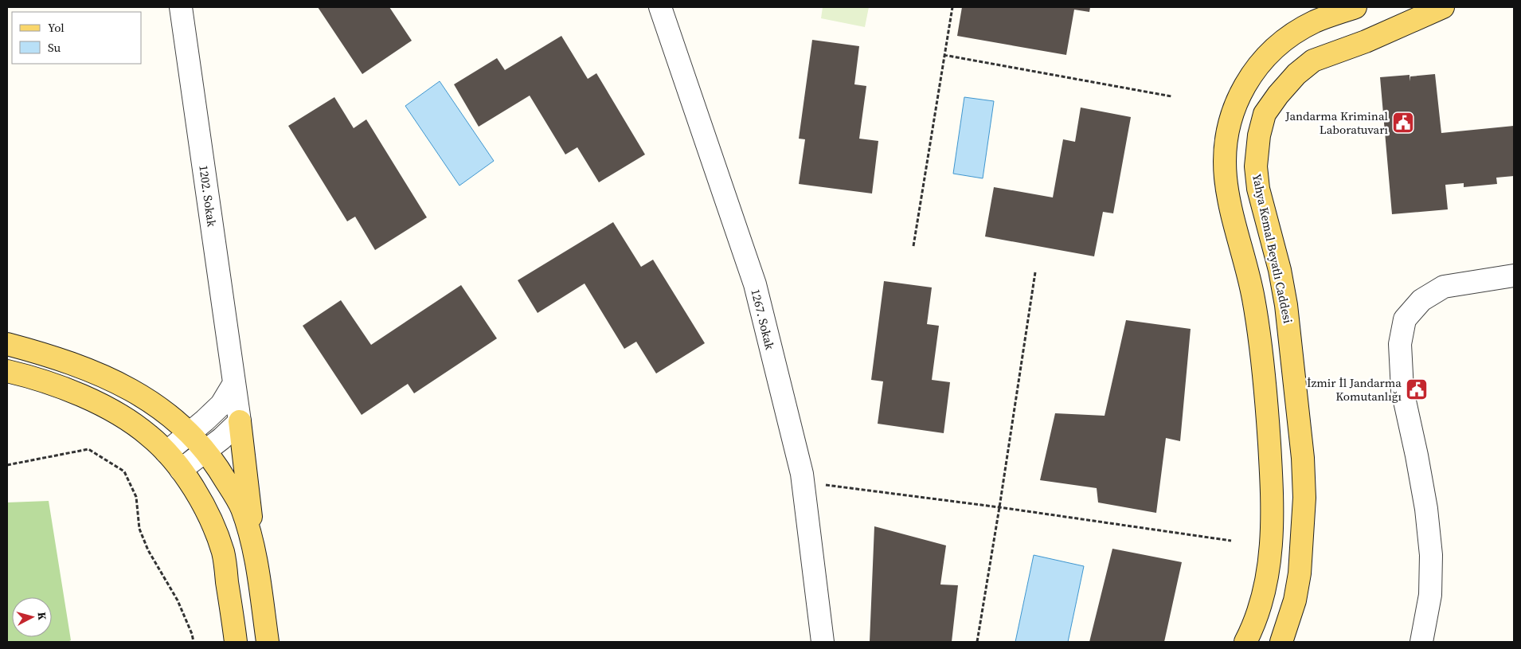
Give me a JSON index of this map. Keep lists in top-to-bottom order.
{
  "streets": {
    "main road": ["Yahya Kemal Beyatlı Caddesi"],
    "street": ["1202. Sokak", "1267. Sokak"]
  },
  "places": {
    "public building": ["Jandarma Kriminal Laboratuvarı", "İzmir İl Jandarma Komutanlığı"]
  },
  "legend": ["Yol", "Su"],
  "north": "right"
}
